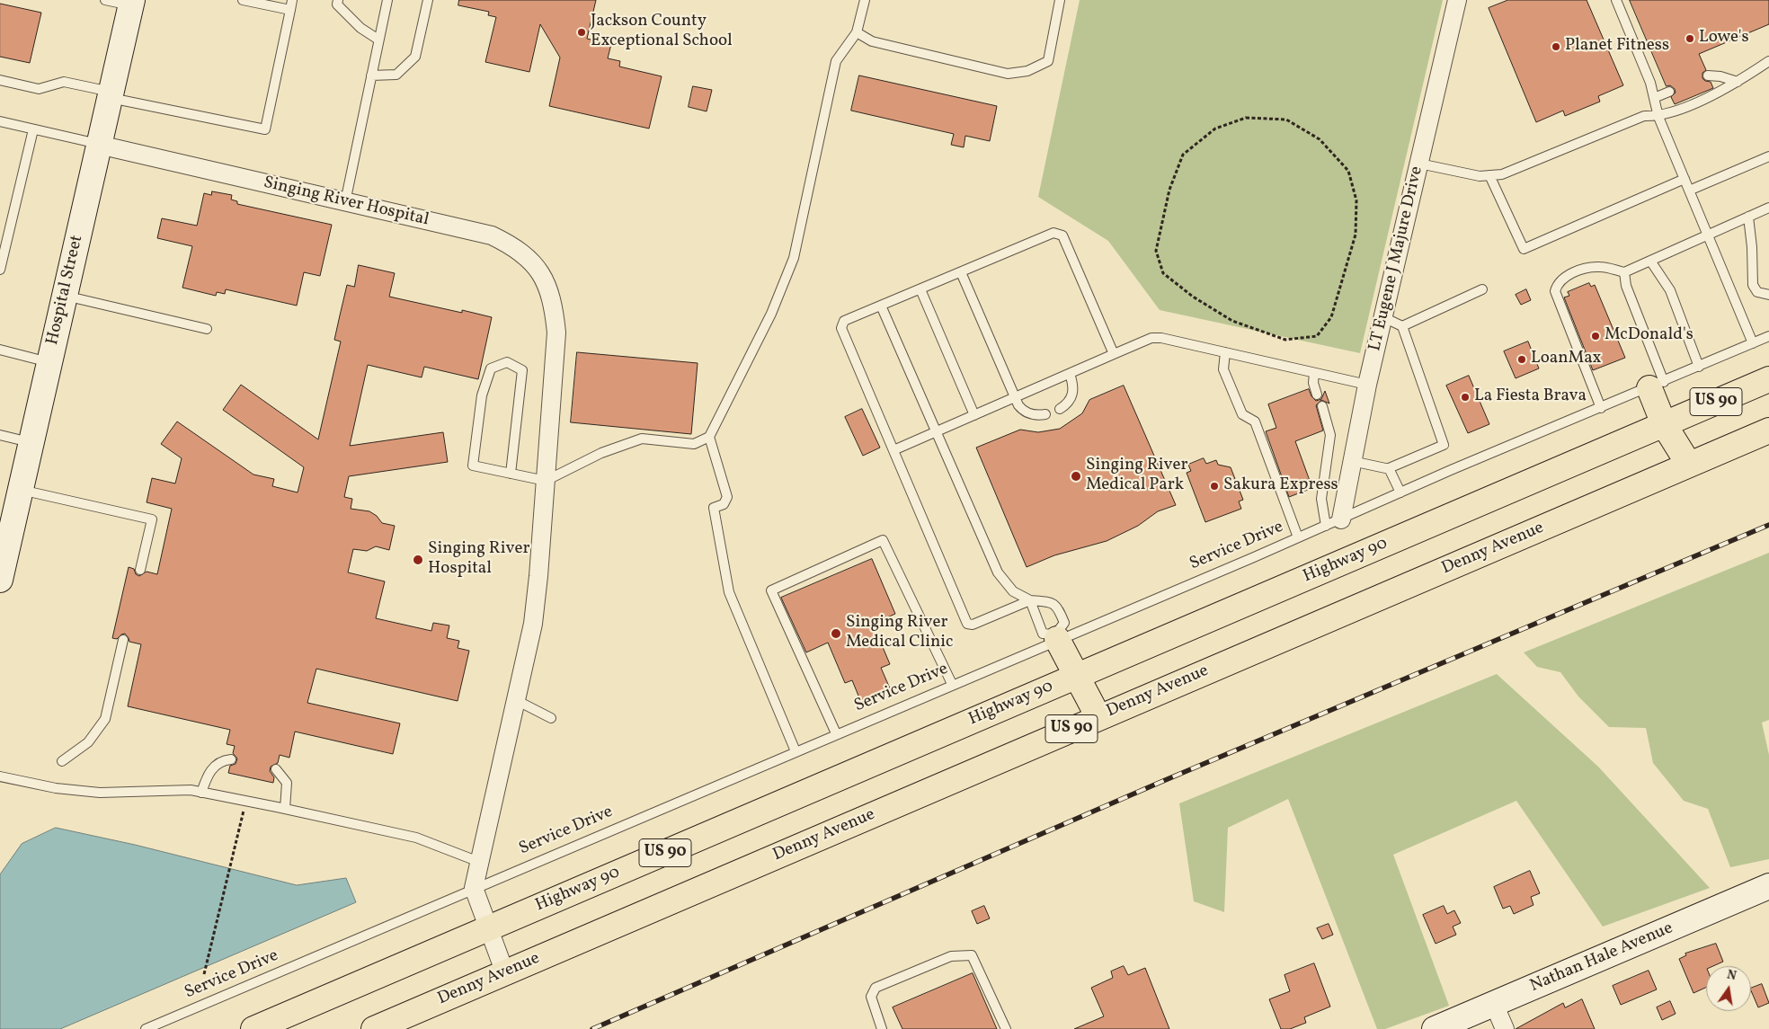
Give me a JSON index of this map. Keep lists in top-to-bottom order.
{
  "streets": {
    "main road": ["US 90", "Denny Avenue", "Highway 90"],
    "street": [
      "Singing River Hospital",
      "LT Eugene J Majure Drive",
      "Hospital Street",
      "Nathan Hale Avenue"
    ],
    "lane": ["Service Drive"]
  },
  "crossings": [
    ["Singing River Hospital", "Hospital Street"],
    ["Singing River Hospital", "Service Drive"],
    ["LT Eugene J Majure Drive", "Service Drive"]
  ],
  "places": [
    "Jackson County Exceptional School",
    "Lowe's",
    "Planet Fitness",
    "McDonald's",
    "LoanMax",
    "La Fiesta Brava",
    "Singing River Medical Park",
    "Sakura Express",
    "Singing River Hospital",
    "Singing River Medical Clinic"
  ],
  "north": "top"
}
